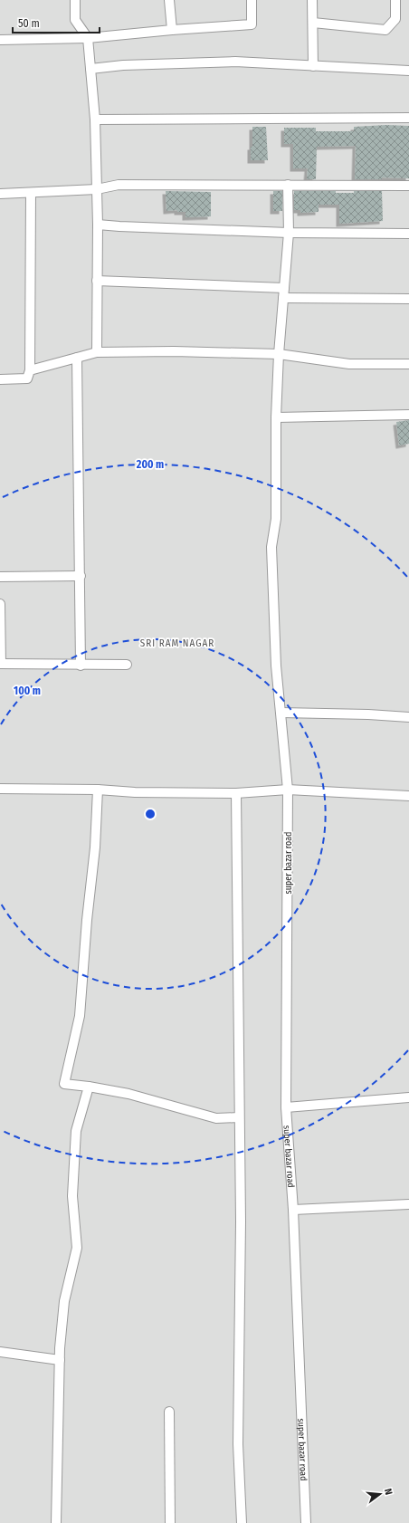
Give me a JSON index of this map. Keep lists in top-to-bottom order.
{
  "streets": {
    "street": ["super bazar road"]
  },
  "districts": ["SRI RAM NAGAR"],
  "scale_bar": "50 m",
  "north": "right",
  "rings": ["200 m", "100 m"]
}
